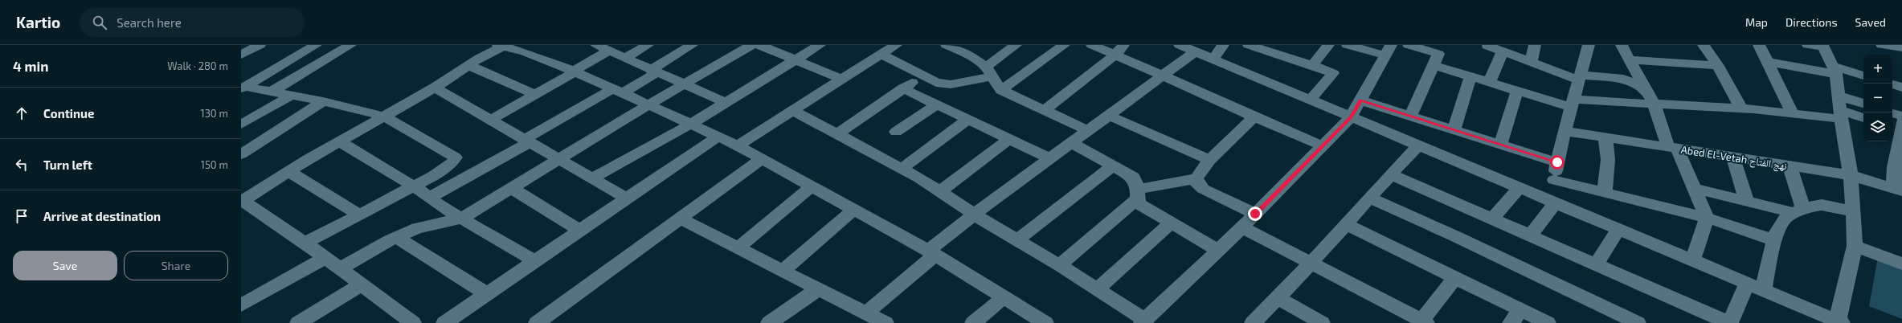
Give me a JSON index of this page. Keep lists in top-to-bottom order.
{
  "streets": {
    "street": ["Abed El-Vetah نهج الفتاح"]
  },
  "page": {
    "header": "Kartio",
    "search": "Search here",
    "nav": ["Map", "Directions", "Saved"],
    "heading": ["4 min", "Walk · 280 m"],
    "map_buttons": ["+", "−"],
    "list": [
      ["Continue", "130 m"],
      ["Turn left", "150 m"],
      "Arrive at destination"
    ],
    "buttons": ["Save", "Share"]
  }
}
